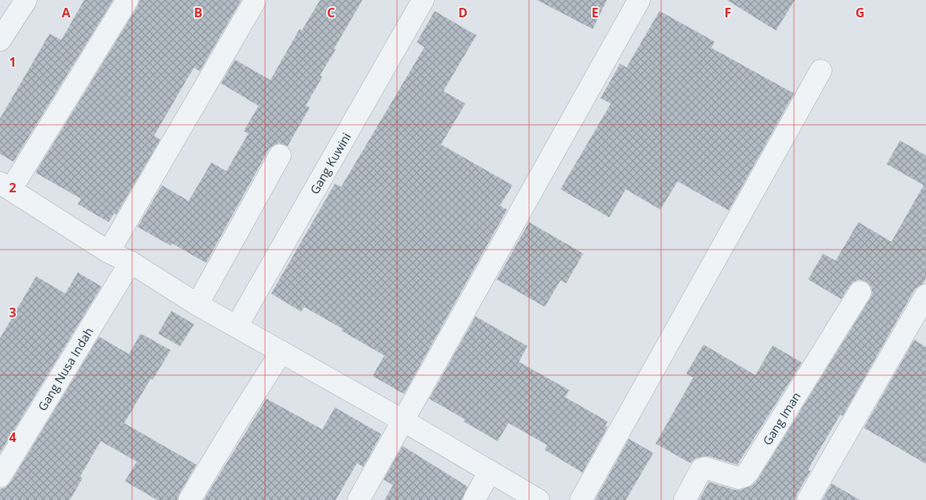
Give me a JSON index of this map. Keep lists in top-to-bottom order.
{
  "streets": {
    "street": ["Gang Kuwini", "Gang Nusa Indah", "Gang Iman"]
  },
  "grid": {
    "columns": [
      "A",
      "B",
      "C",
      "D",
      "E",
      "F",
      "G"
    ],
    "rows": [
      "1",
      "2",
      "3",
      "4"
    ]
  }
}
